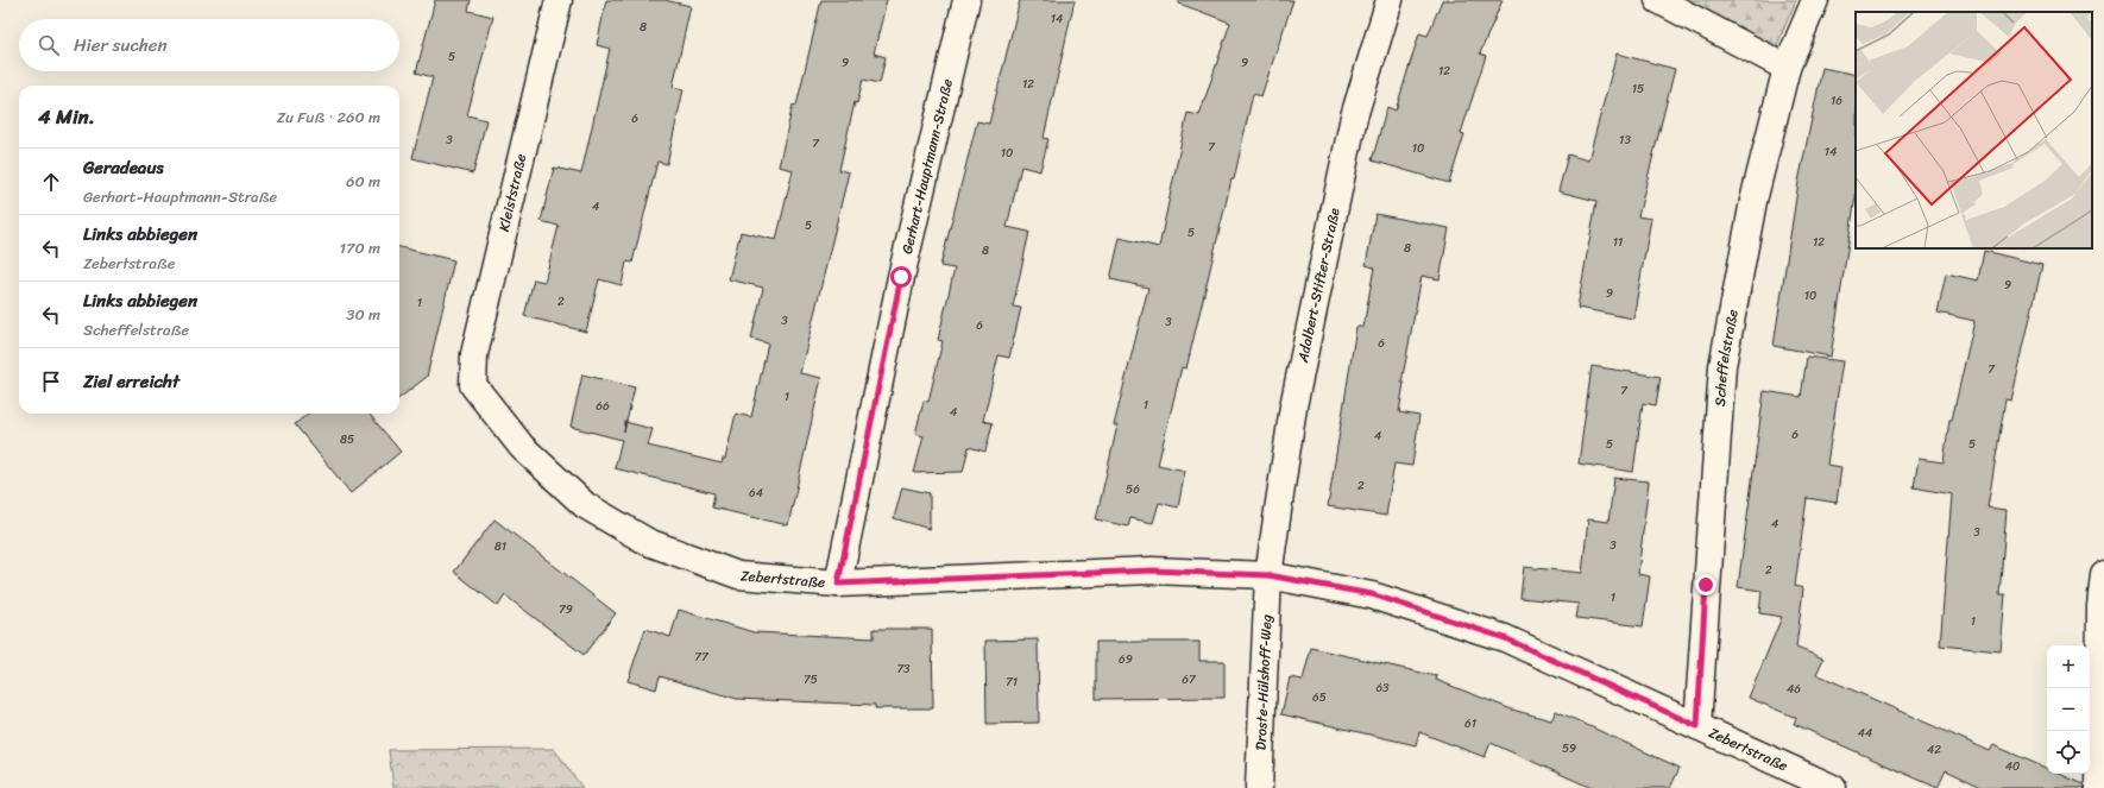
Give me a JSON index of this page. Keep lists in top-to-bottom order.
{
  "streets": {
    "street": [
      "Gerhart-Hauptmann-Straße",
      "Kleiststraße",
      "Adalbert-Stifter-Straße",
      "Scheffelstraße",
      "Zebertstraße",
      "Droste-Hülshoff-Weg"
    ]
  },
  "crossings": [
    ["Gerhart-Hauptmann-Straße", "Zebertstraße"],
    ["Kleiststraße", "Zebertstraße"],
    ["Adalbert-Stifter-Straße", "Zebertstraße"],
    ["Adalbert-Stifter-Straße", "Droste-Hülshoff-Weg"],
    ["Scheffelstraße", "Zebertstraße"],
    ["Zebertstraße", "Droste-Hülshoff-Weg"]
  ],
  "house_numbers": [
    "14",
    "8",
    "5",
    "9",
    "9",
    "12",
    "12",
    "15",
    "16",
    "6",
    "3",
    "13",
    "7",
    "7",
    "10",
    "14",
    "10",
    "4",
    "5",
    "5",
    "11",
    "12",
    "8",
    "8",
    "9",
    "9",
    "10",
    "2",
    "1",
    "3",
    "3",
    "6",
    "6",
    "7",
    "7",
    "1",
    "1",
    "66",
    "4",
    "6",
    "4",
    "85",
    "5",
    "5",
    "2",
    "56",
    "64",
    "4",
    "3",
    "3",
    "81",
    "2",
    "1",
    "79",
    "1",
    "77",
    "69",
    "73",
    "75",
    "67",
    "71",
    "63",
    "46",
    "65",
    "61",
    "44",
    "59",
    "42",
    "40"
  ],
  "page": {
    "search": "Hier suchen",
    "heading": ["4 Min.", "Zu Fuß · 260 m"],
    "list": [
      ["Geradeaus", "Gerhart-Hauptmann-Straße", "60 m"],
      ["Links abbiegen", "Zebertstraße", "170 m"],
      ["Links abbiegen", "Scheffelstraße", "30 m"],
      "Ziel erreicht"
    ],
    "map_buttons": ["+", "−"]
  }
}
